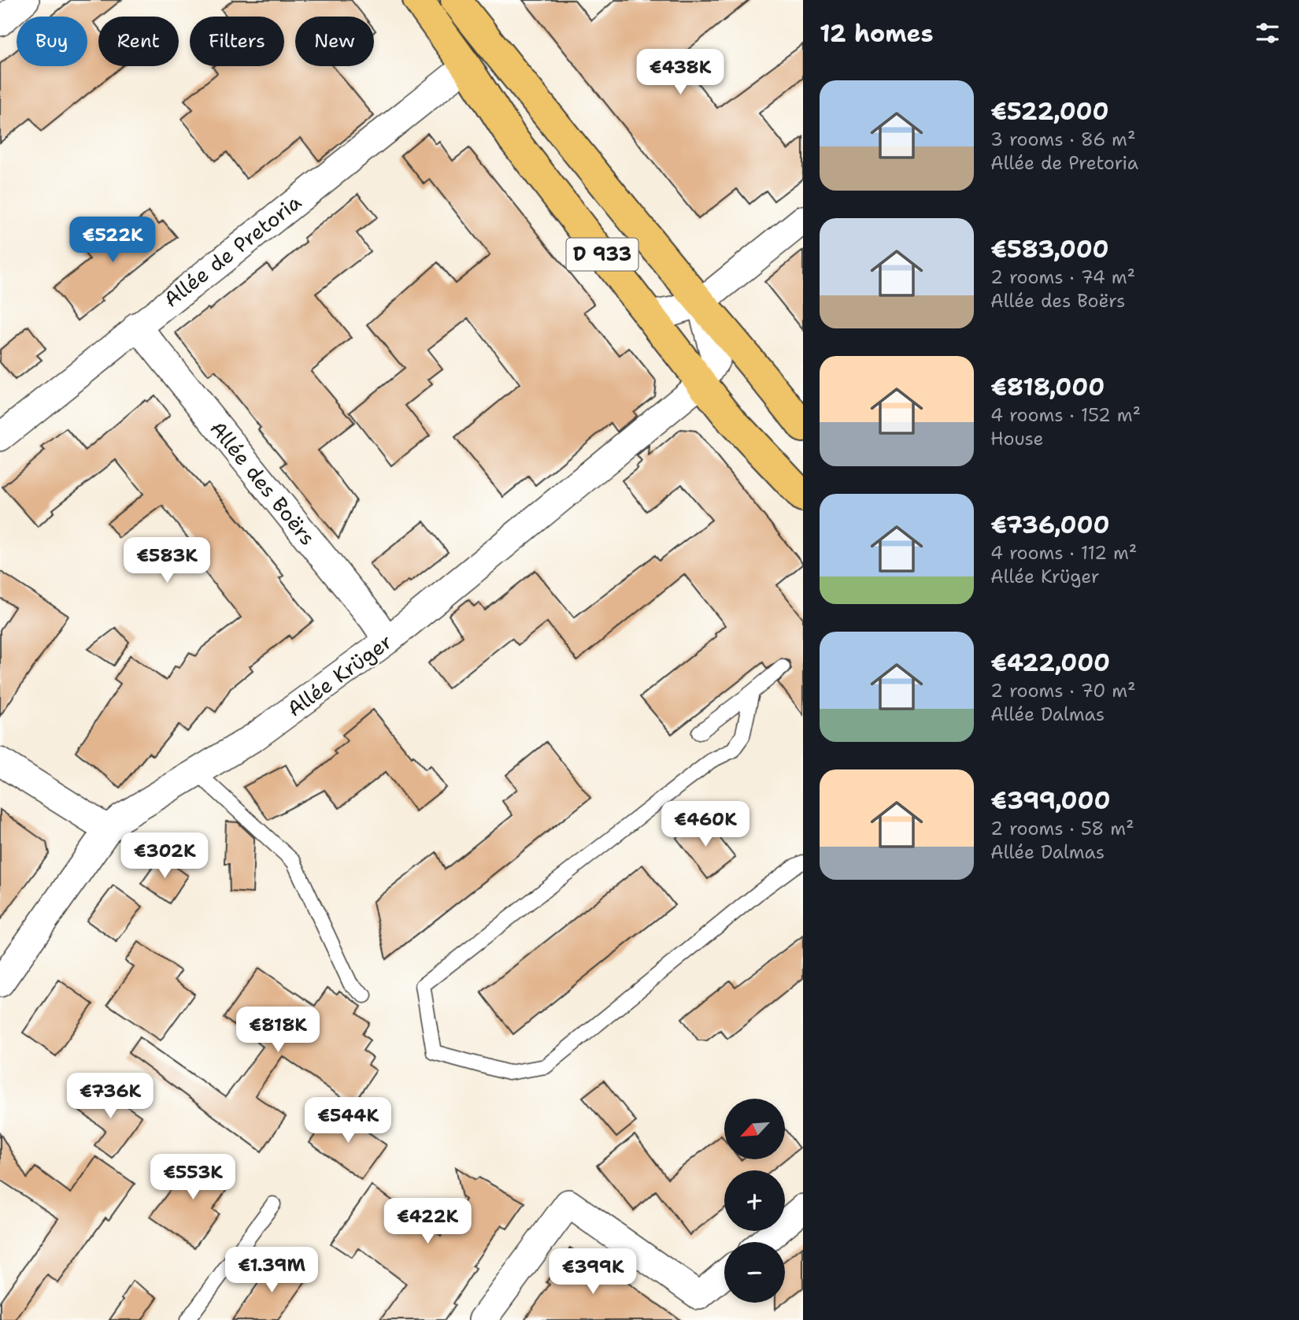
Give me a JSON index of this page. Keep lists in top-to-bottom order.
{
  "streets": {
    "main road": ["D 933"],
    "street": ["Allée de Pretoria", "Allée des Boërs", "Allée Krüger"]
  },
  "crossings": [
    ["Allée de Pretoria", "D 933"],
    ["Allée de Pretoria", "Allée des Boërs"],
    ["D 933", "Allée Krüger"],
    ["Allée des Boërs", "Allée Krüger"]
  ],
  "north": "bottom left",
  "page": {
    "heading": "12 homes",
    "chip": [
      "Buy",
      "Rent",
      "Filters",
      "New"
    ],
    "price": [
      "€438K",
      "€522K",
      "€583K",
      "€460K",
      "€302K",
      "€818K",
      "€736K",
      "€544K",
      "€553K",
      "€422K",
      "€1.39M",
      "€399K"
    ],
    "list": [
      {
        "name": "€522,000",
        "note": "3 rooms · 86 m² · Allée de Pretoria"
      },
      {
        "name": "€583,000",
        "note": "2 rooms · 74 m² · Allée des Boërs"
      },
      {
        "name": "€818,000",
        "note": "4 rooms · 152 m² · House"
      },
      {
        "name": "€736,000",
        "note": "4 rooms · 112 m² · Allée Krüger"
      },
      {
        "name": "€422,000",
        "note": "2 rooms · 70 m² · Allée Dalmas"
      },
      {
        "name": "€399,000",
        "note": "2 rooms · 58 m² · Allée Dalmas"
      }
    ],
    "map_buttons": ["+", "−"]
  }
}
